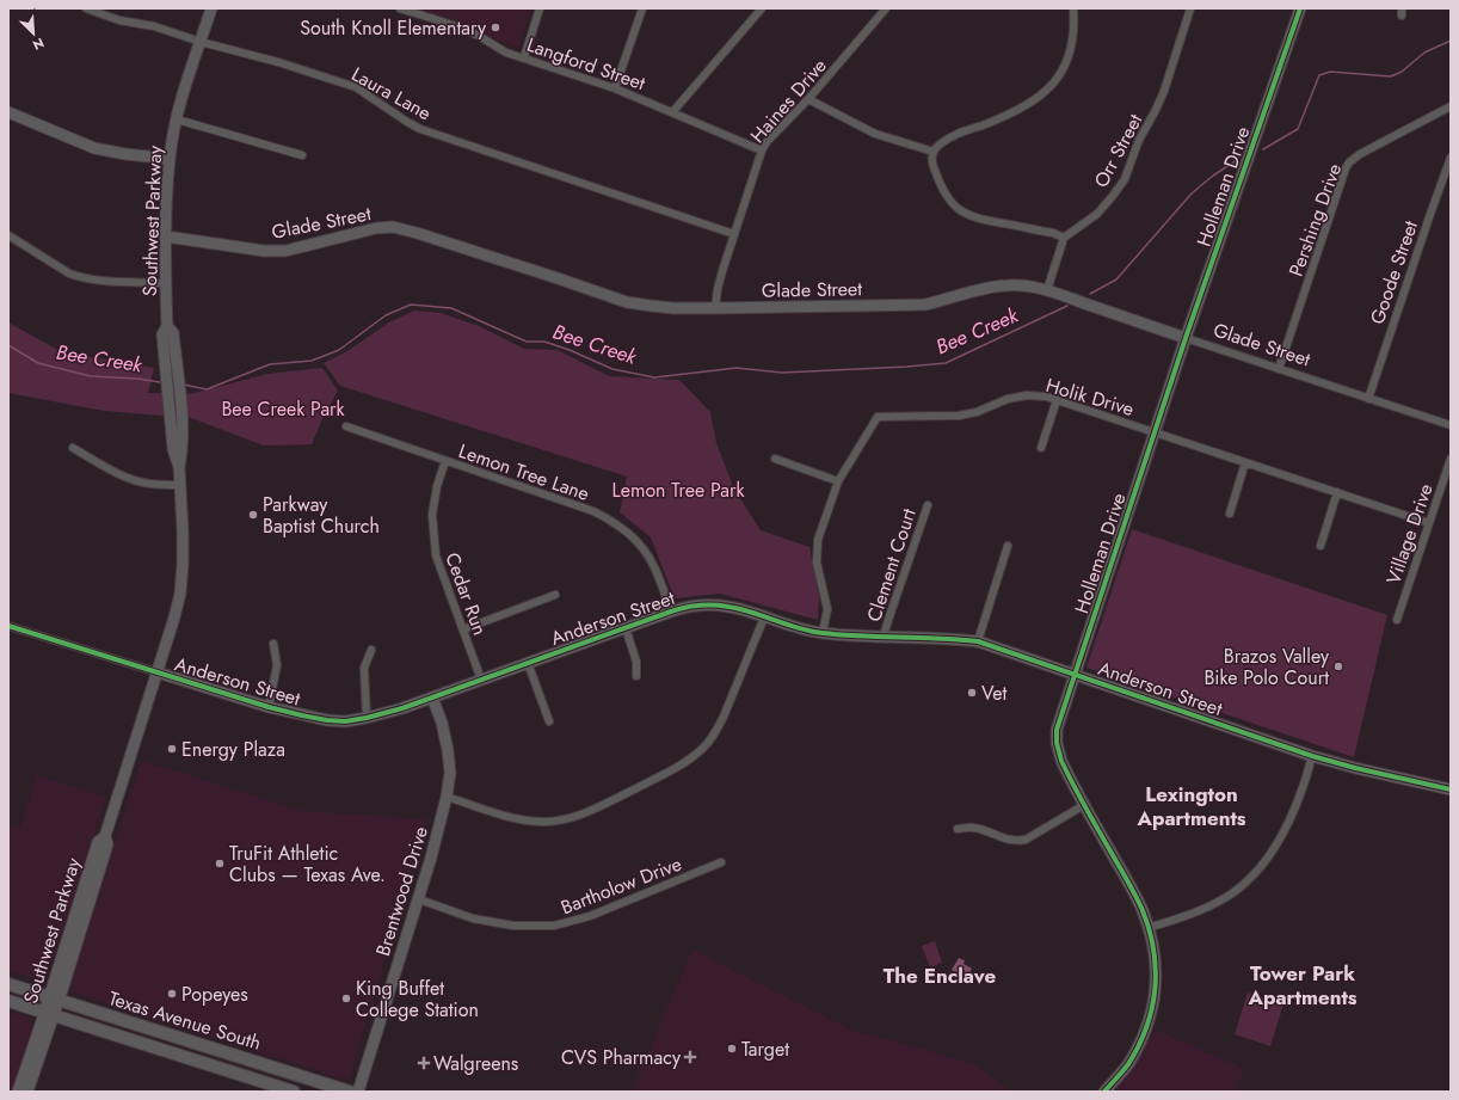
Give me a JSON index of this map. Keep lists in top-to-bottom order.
{
  "streets": {
    "main road": ["Texas Avenue South"],
    "street": [
      "Langford Street",
      "Laura Lane",
      "Haines Drive",
      "Orr Street",
      "Holleman Drive",
      "Pershing Drive",
      "Southwest Parkway",
      "Glade Street",
      "Goode Street",
      "Holik Drive",
      "Lemon Tree Lane",
      "Village Drive",
      "Clement Court",
      "Cedar Run",
      "Anderson Street",
      "Bartholow Drive",
      "Brentwood Drive"
    ]
  },
  "crossings": [
    ["Langford Street", "Haines Drive"],
    ["Laura Lane", "Haines Drive"],
    ["Laura Lane", "Southwest Parkway"],
    ["Haines Drive", "Glade Street"],
    ["Holleman Drive", "Glade Street"],
    ["Holleman Drive", "Holik Drive"],
    ["Holleman Drive", "Anderson Street"],
    ["Pershing Drive", "Glade Street"],
    ["Southwest Parkway", "Glade Street"],
    ["Southwest Parkway", "Anderson Street"],
    ["Southwest Parkway", "Texas Avenue South"],
    ["Glade Street", "Goode Street"],
    ["Holik Drive", "Village Drive"],
    ["Holik Drive", "Anderson Street"],
    ["Lemon Tree Lane", "Cedar Run"],
    ["Lemon Tree Lane", "Anderson Street"],
    ["Clement Court", "Anderson Street"],
    ["Cedar Run", "Anderson Street"],
    ["Anderson Street", "Brentwood Drive"],
    ["Bartholow Drive", "Brentwood Drive"]
  ],
  "districts": ["Lexington Apartments", "Tower Park Apartments", "The Enclave"],
  "water": ["Bee Creek"],
  "parks": ["Bee Creek Park", "Lemon Tree Park"],
  "places": {
    "other": [
      "South Knoll Elementary",
      "Parkway Baptist Church",
      "Brazos Valley Bike Polo Court",
      "Vet",
      "Energy Plaza",
      "TruFit Athletic Clubs — Texas Ave.",
      "Popeyes",
      "King Buffet College Station",
      "Target"
    ],
    "health": ["CVS Pharmacy", "Walgreens"]
  },
  "north": "bottom right"
}
